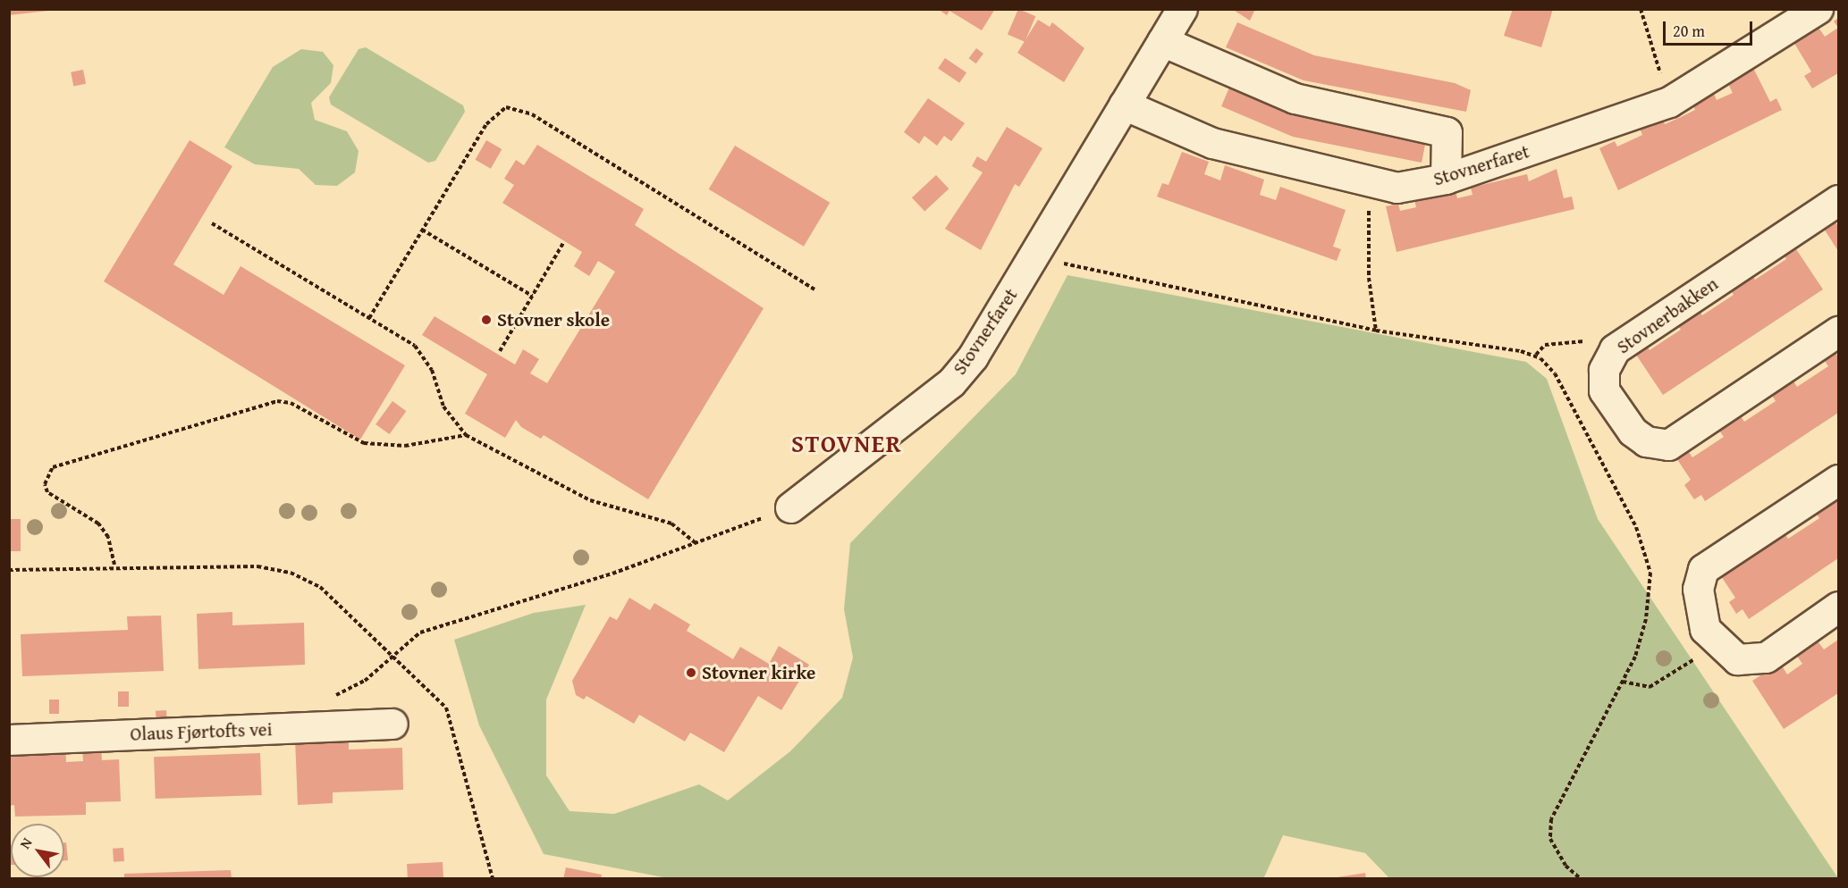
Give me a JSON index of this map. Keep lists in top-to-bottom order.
{
  "streets": {
    "street": ["Stovnerfaret", "Stovnerbakken", "Olaus Fjørtofts vei"]
  },
  "districts": ["STOVNER"],
  "places": ["Stovner skole", "Stovner kirke"],
  "scale_bar": "20 m",
  "north": "top left"
}
